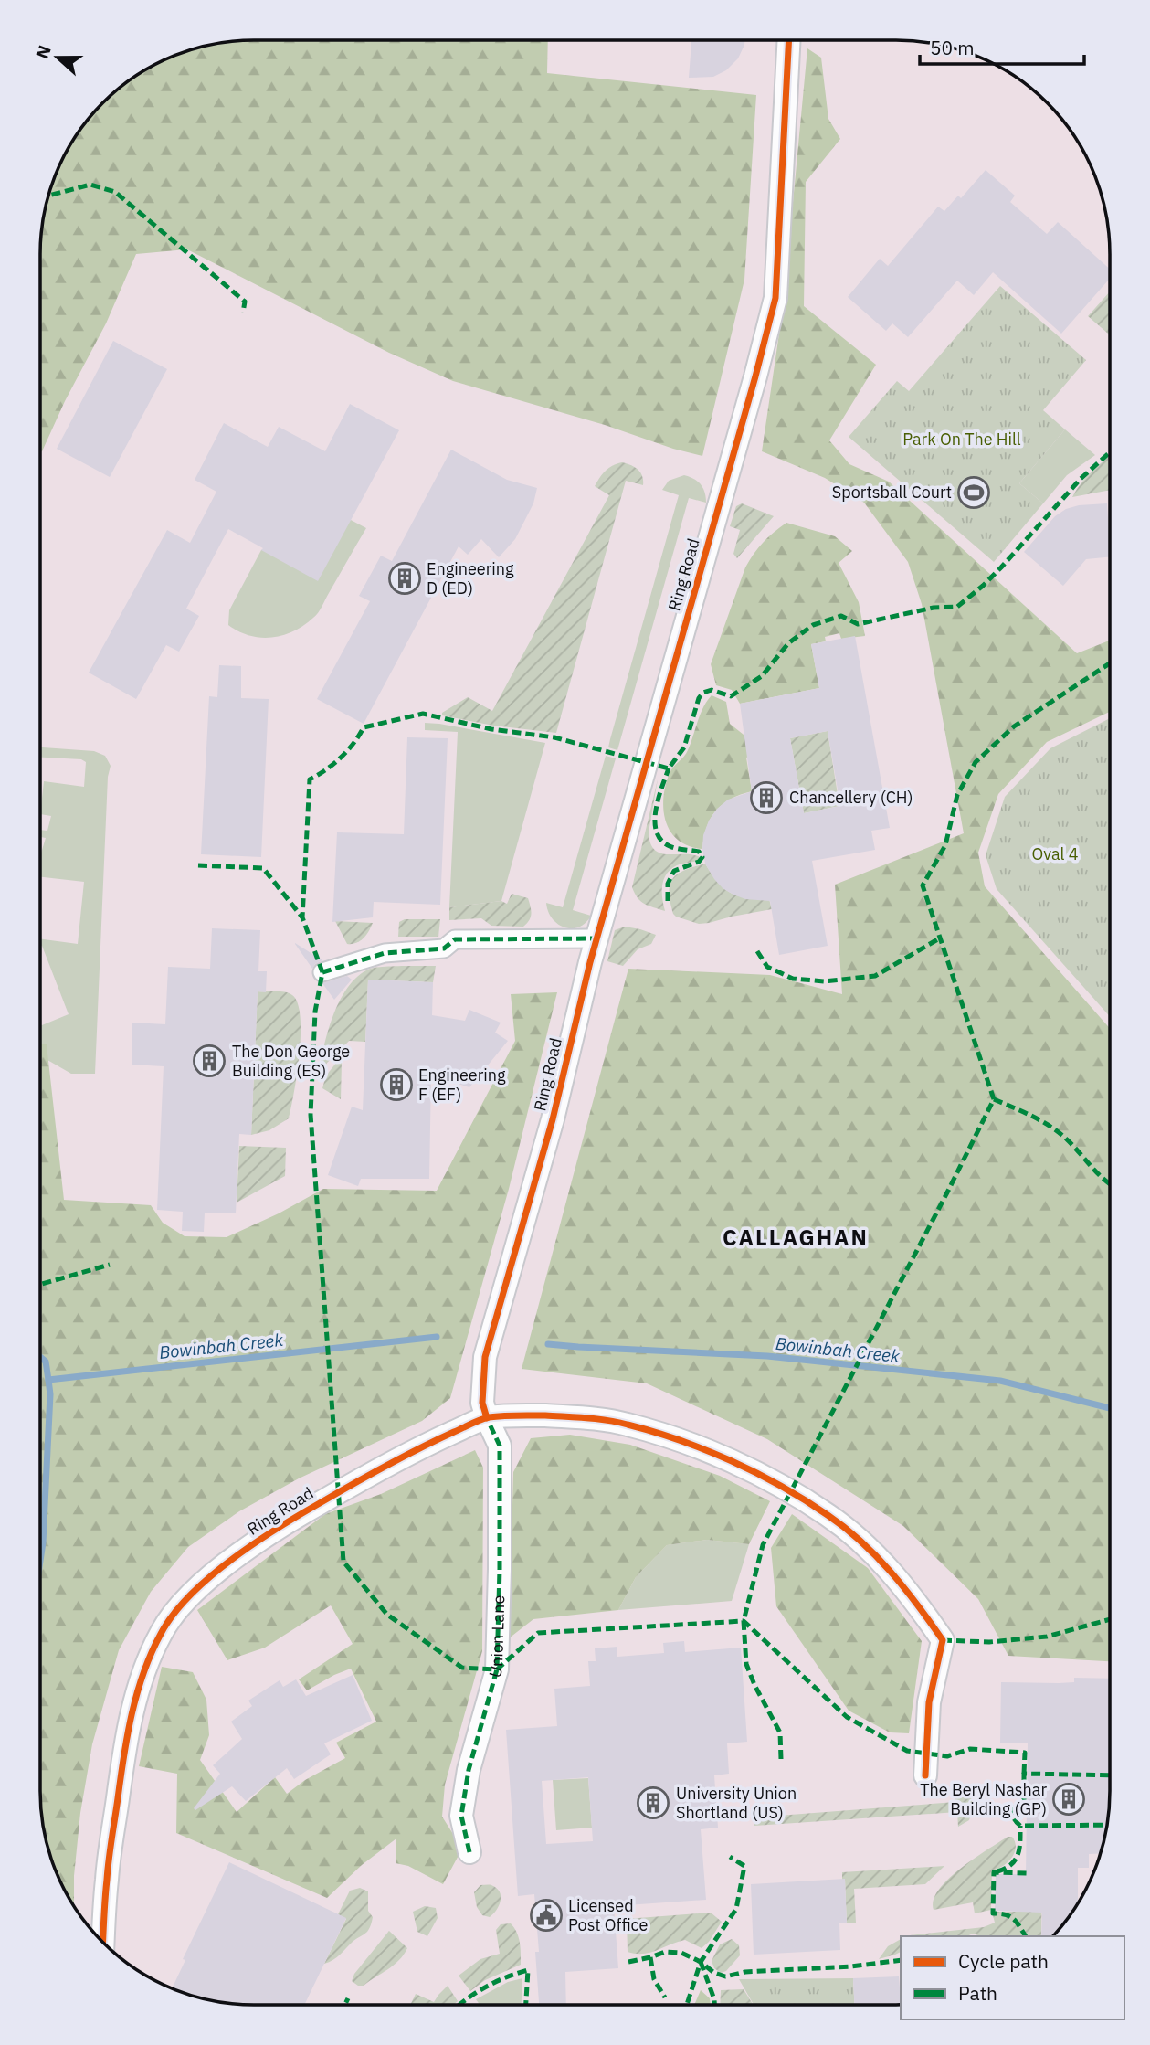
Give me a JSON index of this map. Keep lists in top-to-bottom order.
{
  "streets": {
    "street": ["Ring Road", "Union Lane"]
  },
  "crossings": [
    ["Ring Road", "Union Lane"]
  ],
  "districts": ["CALLAGHAN"],
  "water": ["Bowinbah Creek"],
  "parks": ["Park On The Hill", "Oval 4"],
  "places": {
    "sports": ["Sportsball Court"],
    "building": [
      "Engineering D (ED)",
      "Chancellery (CH)",
      "The Don George Building (ES)",
      "Engineering F (EF)",
      "The Beryl Nashar Building (GP)",
      "University Union Shortland (US)"
    ],
    "public building": ["Licensed Post Office"]
  },
  "legend": ["Cycle path", "Path"],
  "scale_bar": "50 m",
  "north": "left"
}
